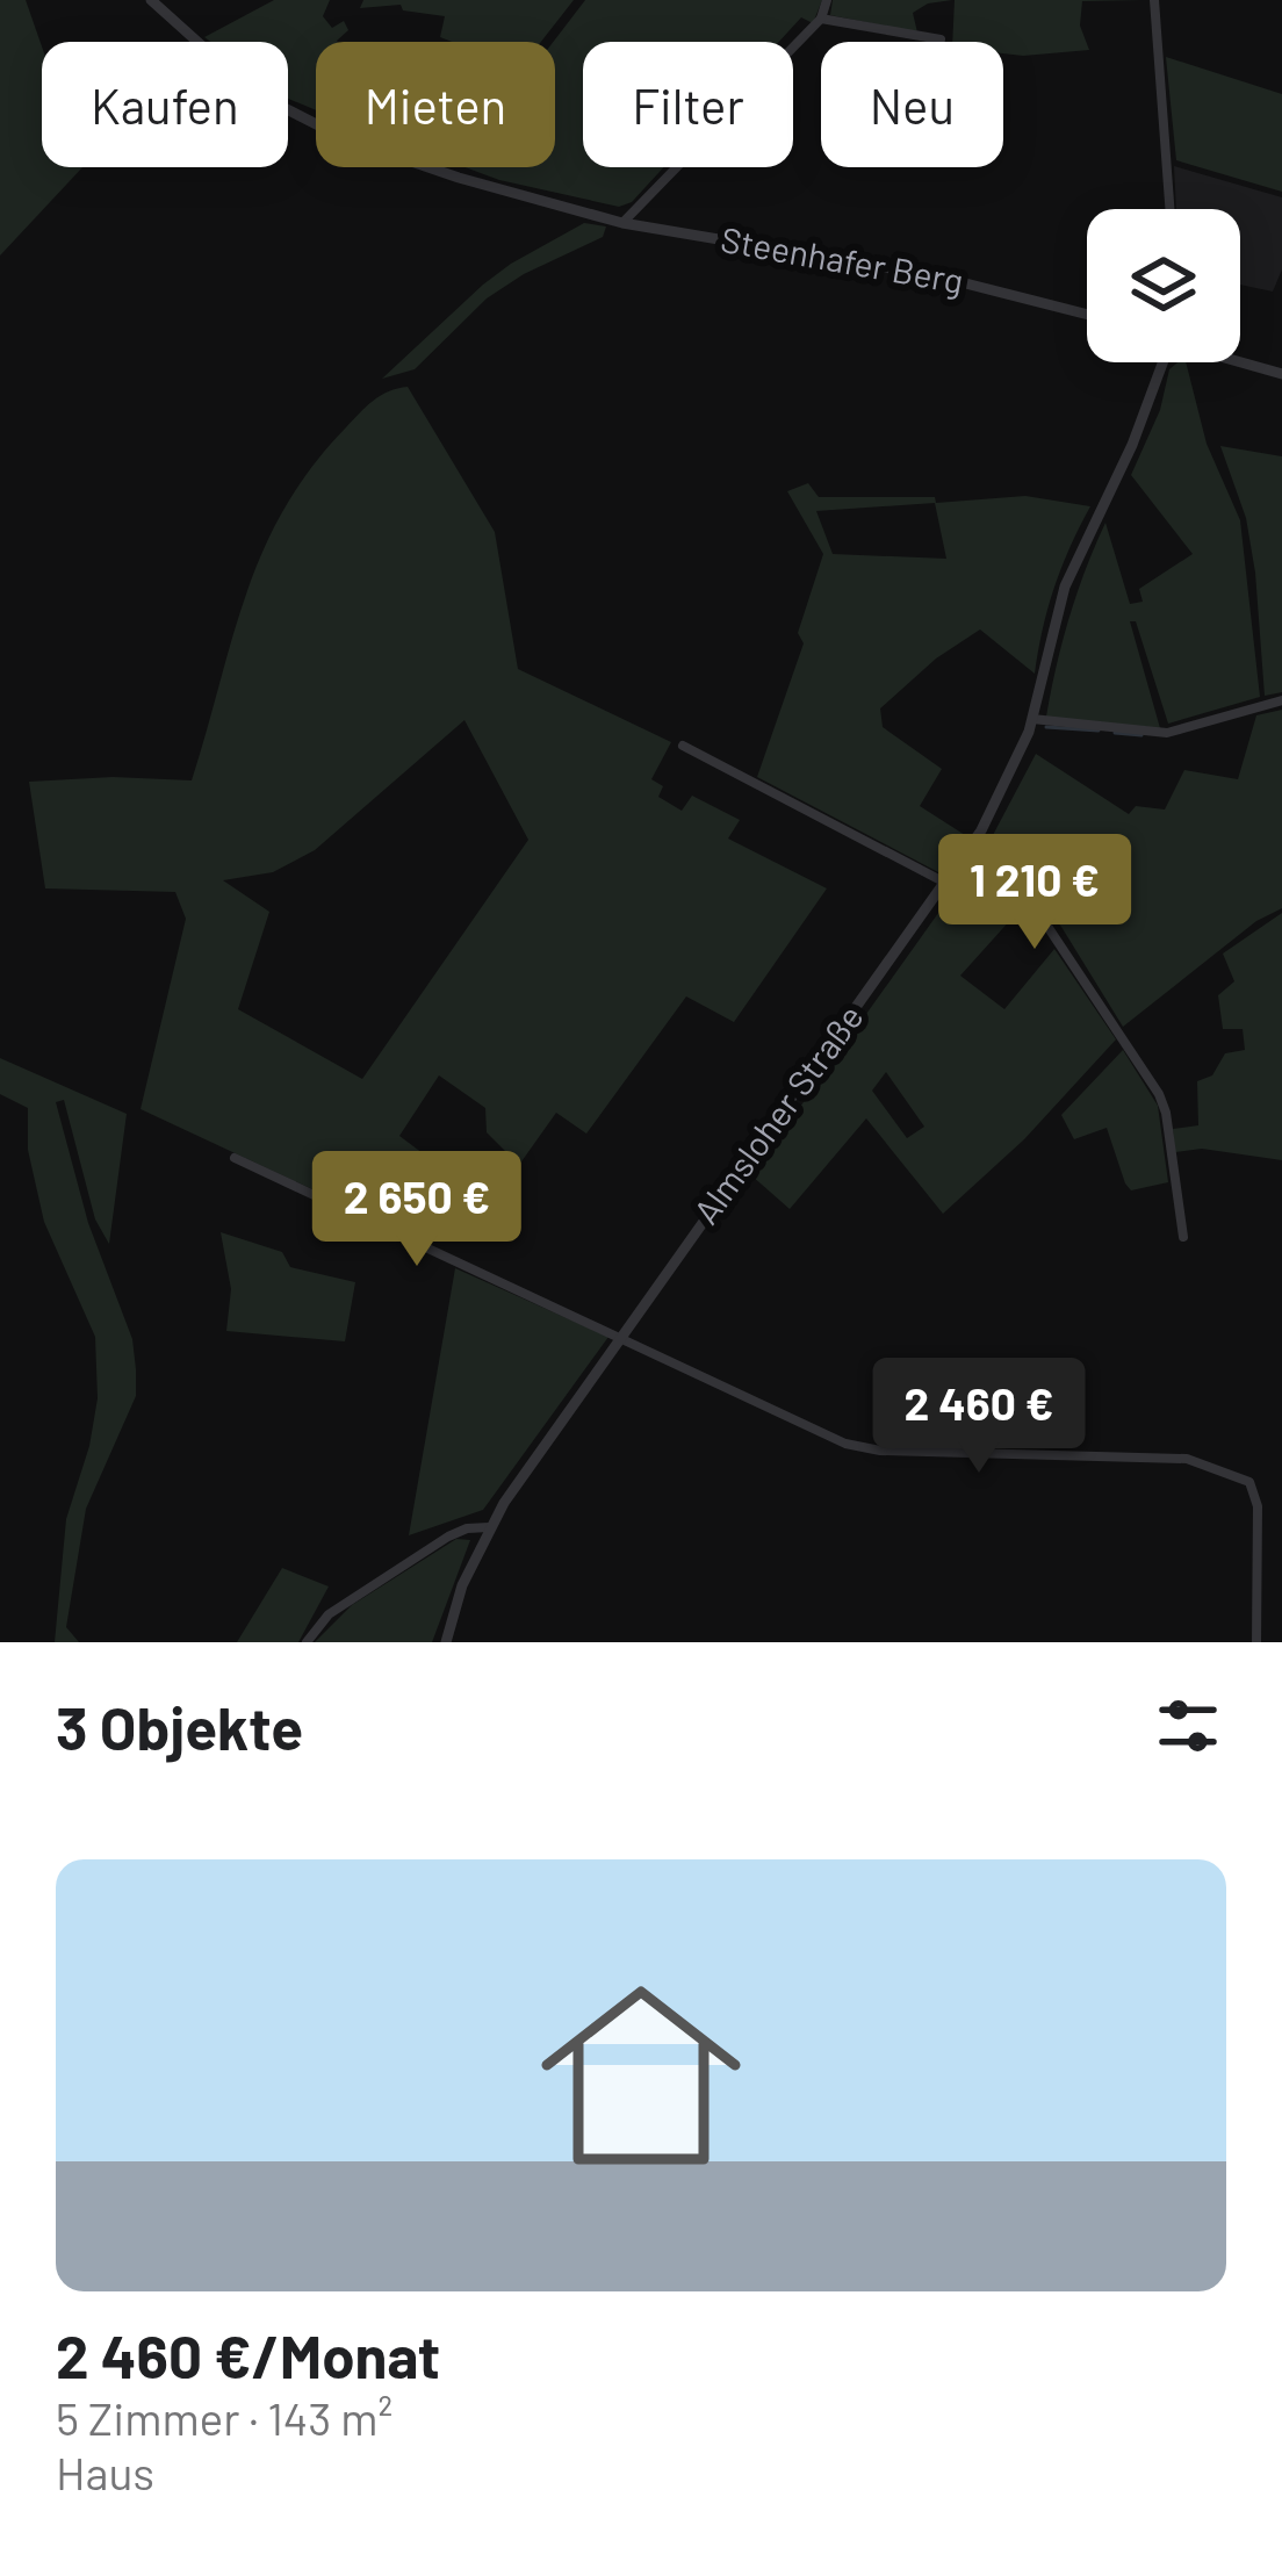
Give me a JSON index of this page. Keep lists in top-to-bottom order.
{
  "streets": {
    "street": ["Steenhafer Berg", "Almsloher Straße"]
  },
  "page": {
    "chip": [
      "Kaufen",
      "Mieten",
      "Filter",
      "Neu"
    ],
    "price": ["1 210 €", "2 650 €", "2 460 €"],
    "heading": "3 Objekte",
    "list": [
      {
        "name": "2 460 €/Monat",
        "note": "5 Zimmer · 143 m² · Haus"
      }
    ]
  }
}
